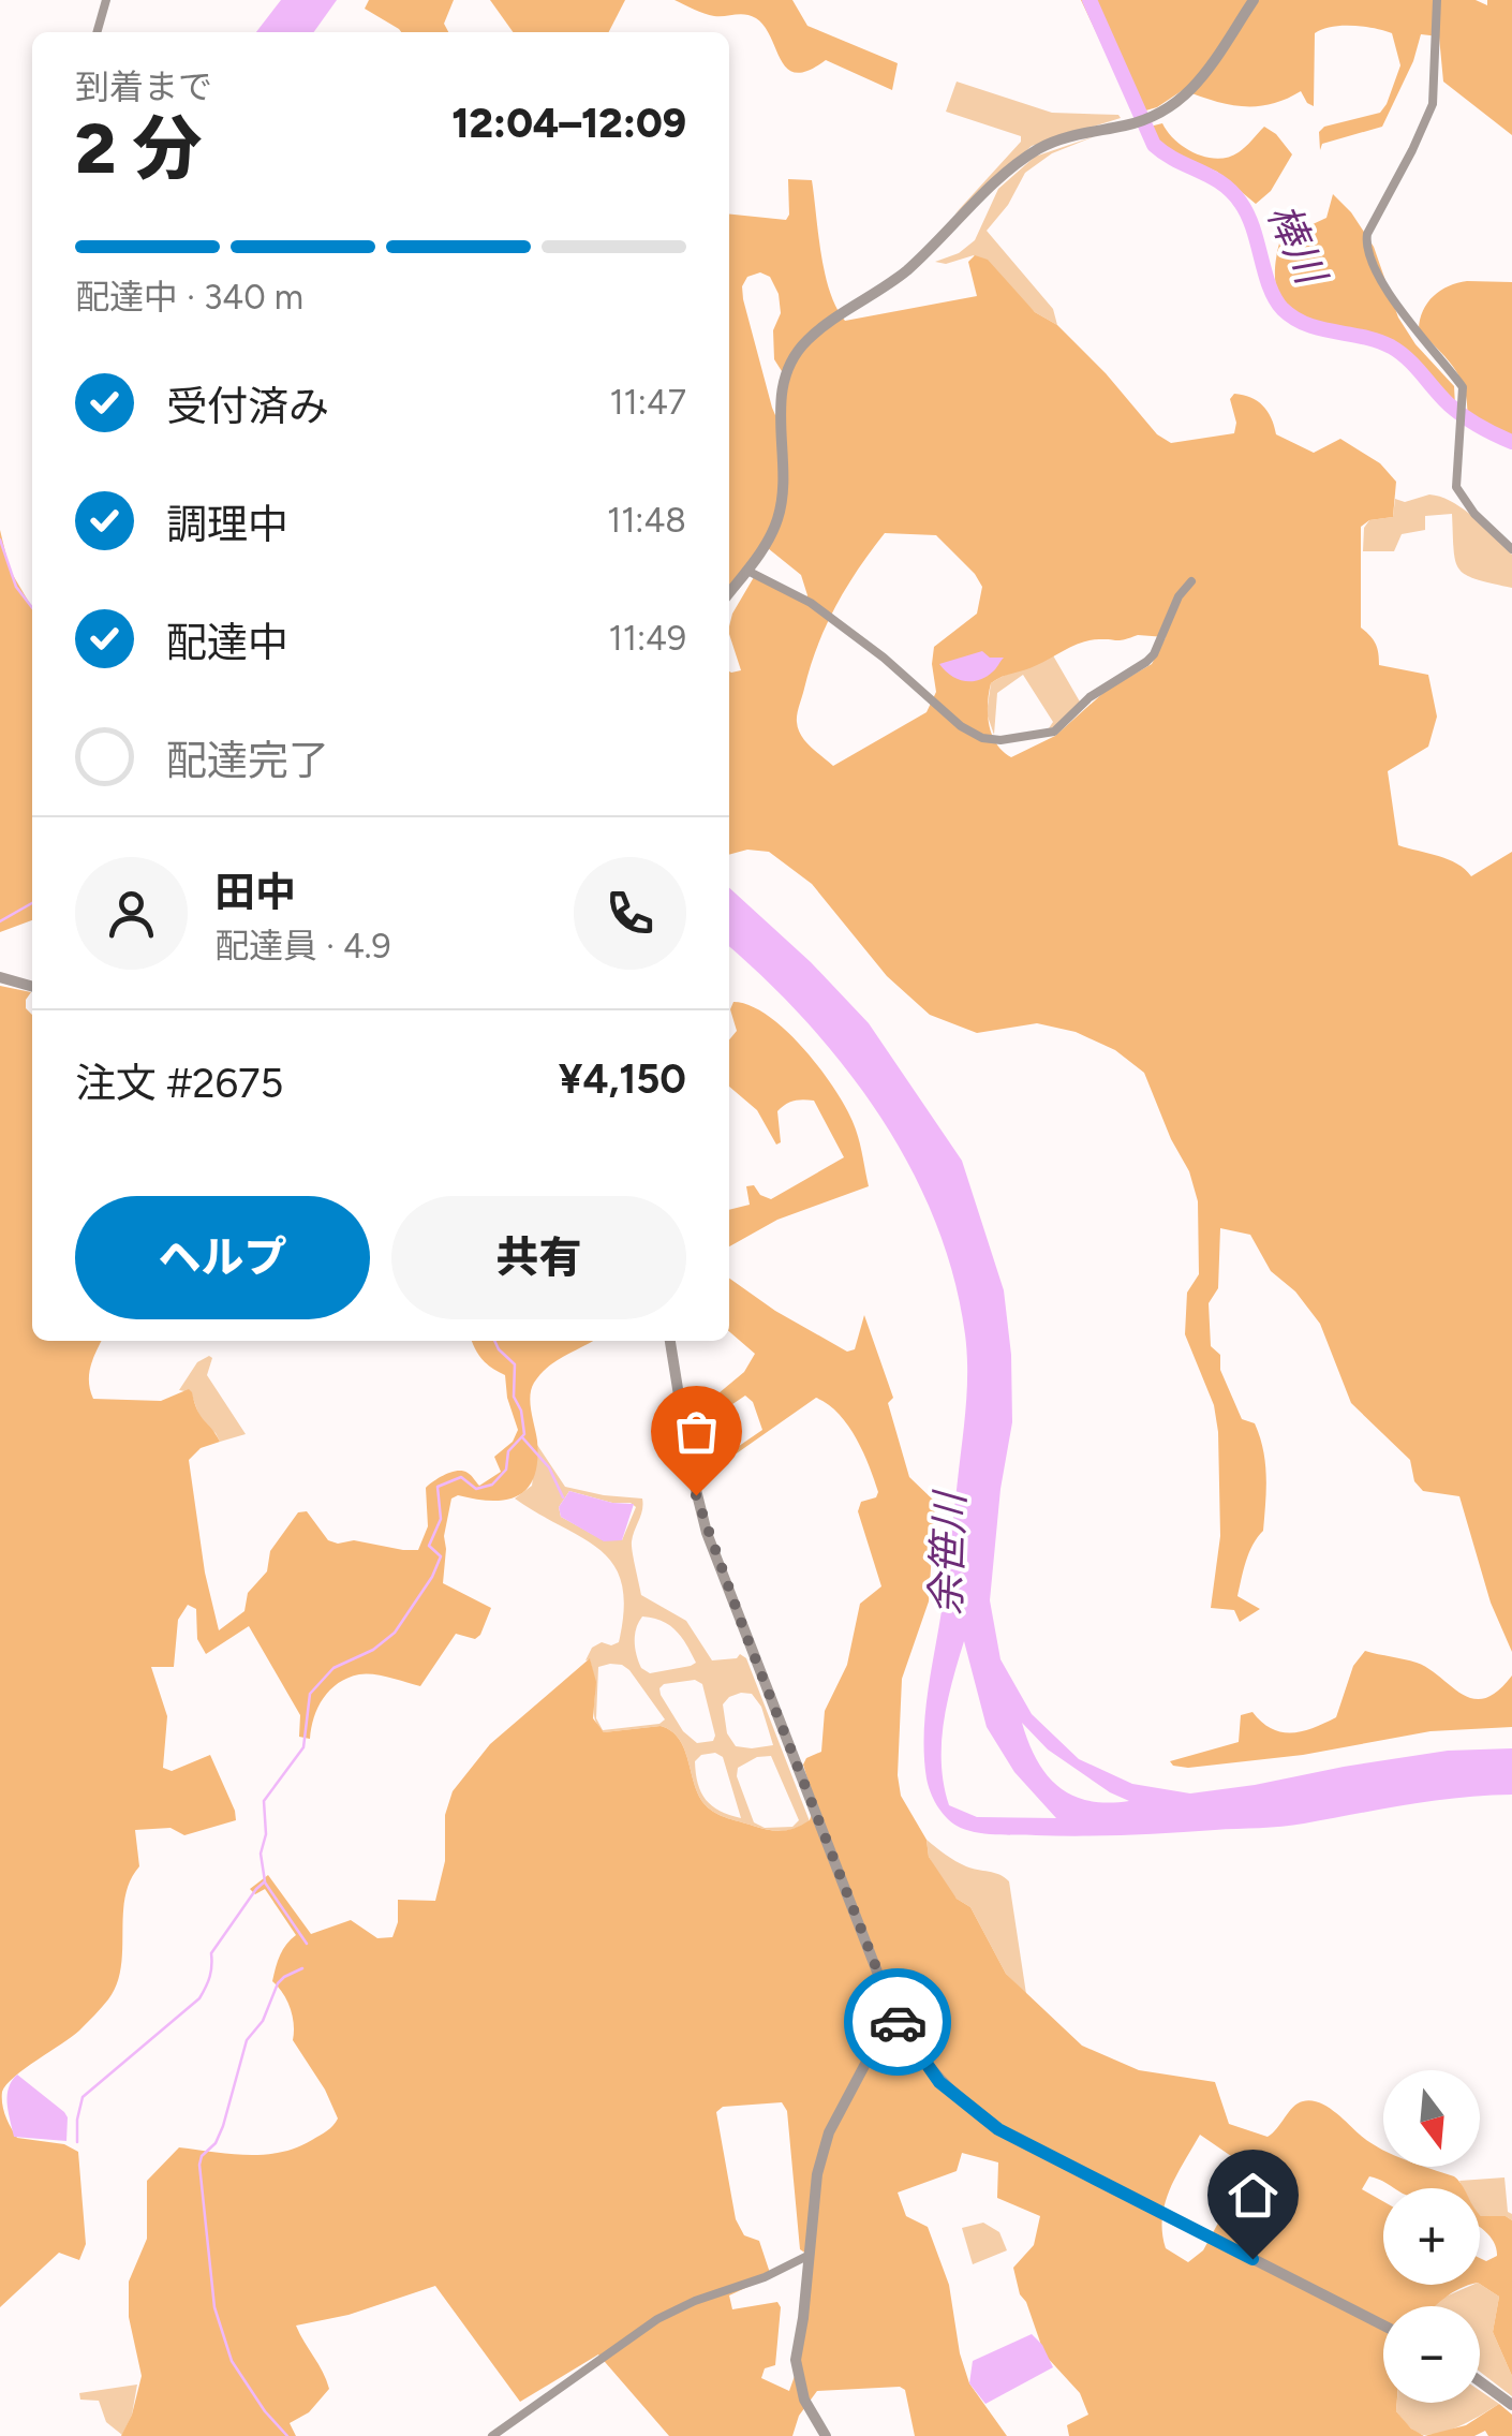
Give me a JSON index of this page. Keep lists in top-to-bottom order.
{
  "water": ["棒川", "余笹川"],
  "north": "bottom",
  "page": {
    "heading": ["2 分", "到着まで", "12:04–12:09"],
    "panel": [
      "田中",
      "配達員 · 4.9",
      "注文 #2675",
      "¥4,150"
    ],
    "bar": "配達中 · 340 m",
    "list": [
      ["受付済み", "11:47"],
      ["調理中", "11:48"],
      ["配達中", "11:49"],
      "配達完了"
    ],
    "buttons": ["ヘルプ", "共有"],
    "map_buttons": ["+", "−"]
  }
}
